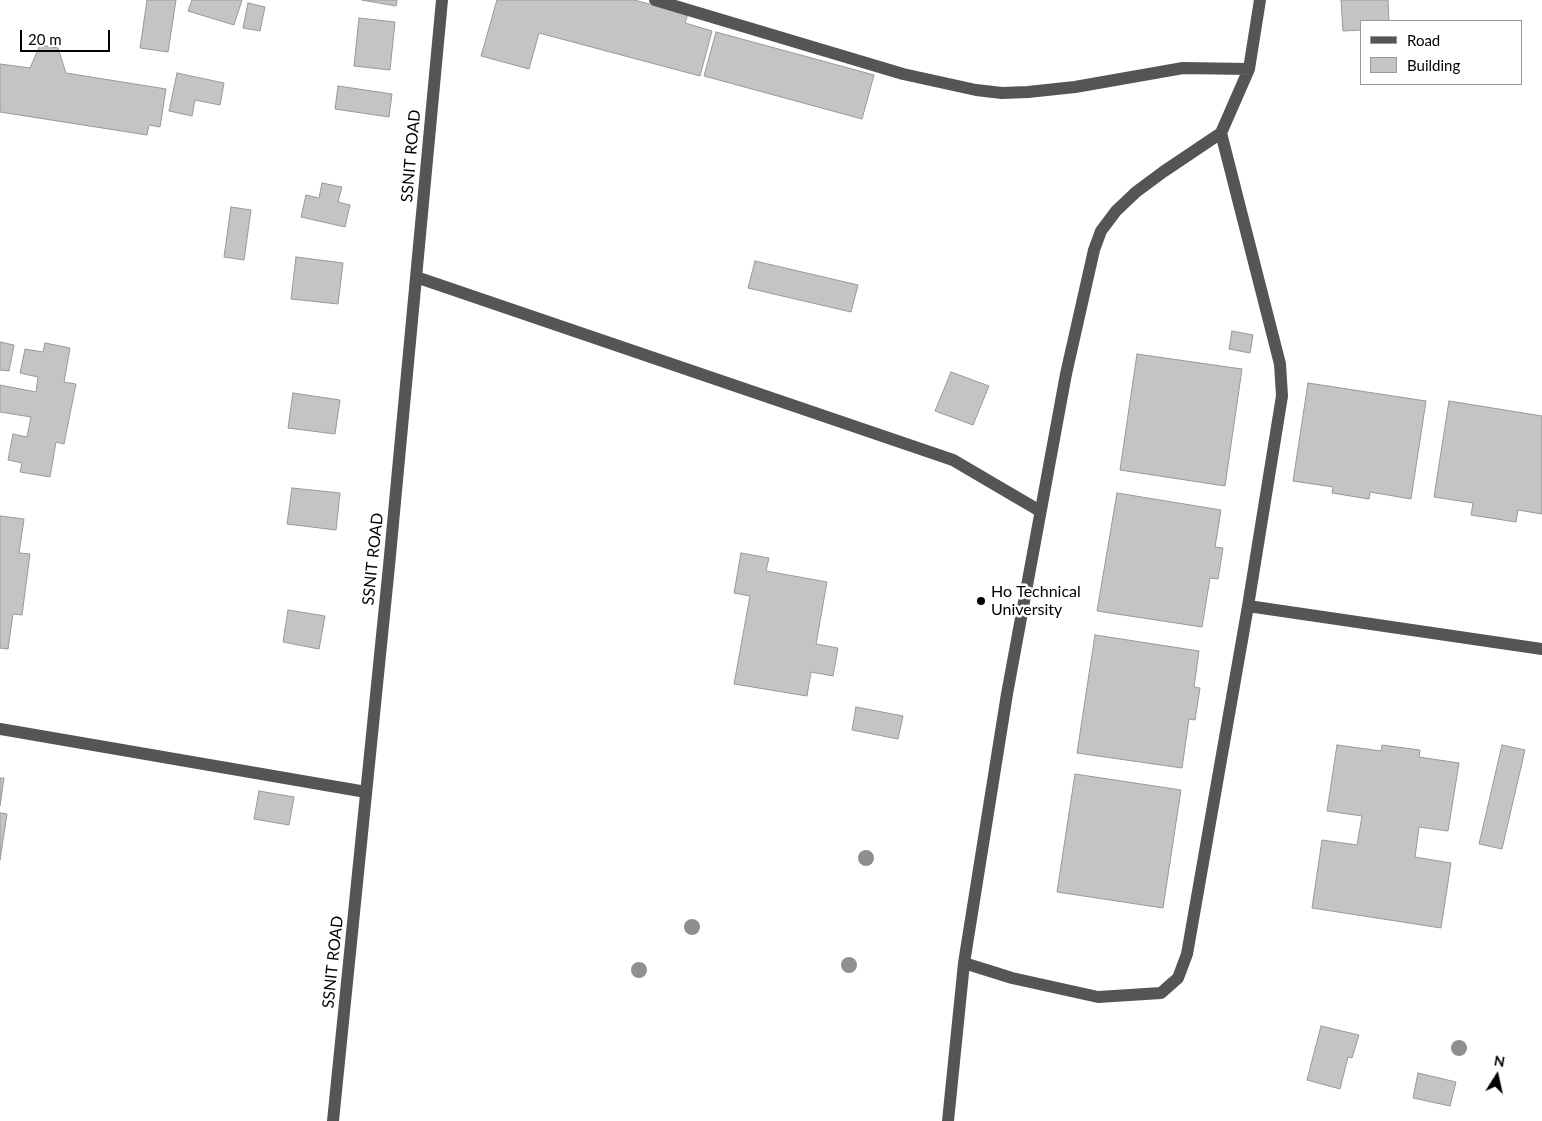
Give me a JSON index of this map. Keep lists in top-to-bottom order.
{
  "streets": {
    "street": ["SSNIT ROAD"]
  },
  "places": ["Ho Technical University"],
  "legend": ["Road", "Building"],
  "scale_bar": "20 m",
  "north": "top"
}
